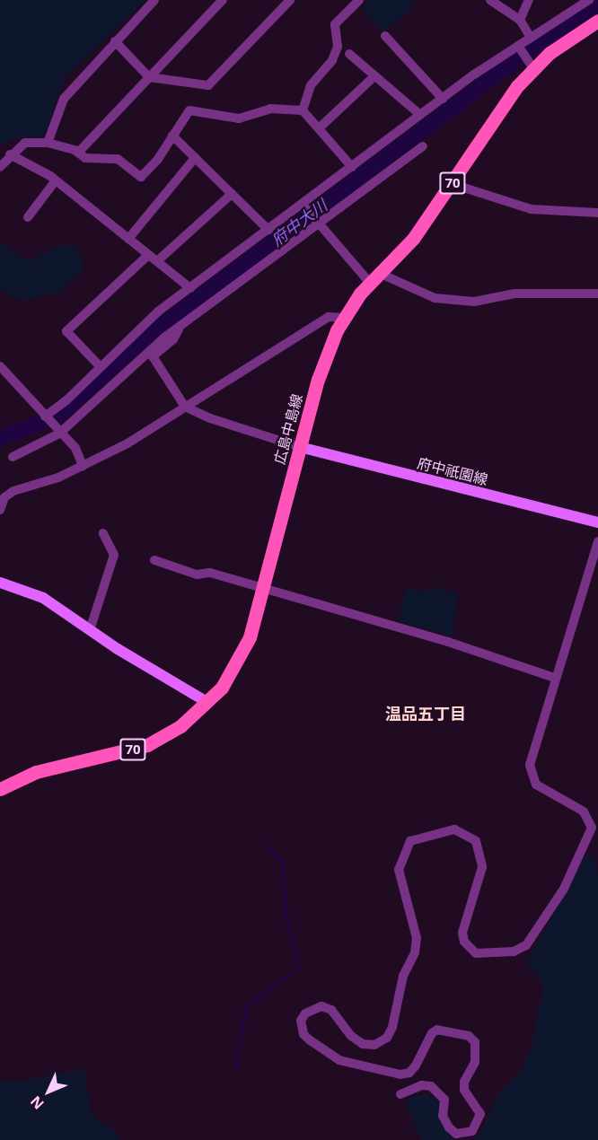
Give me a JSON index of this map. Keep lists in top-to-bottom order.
{
  "streets": {
    "main road": ["70", "広島中島線", "府中祇園線"]
  },
  "crossings": [
    ["広島中島線", "府中祇園線"]
  ],
  "districts": ["温品五丁目"],
  "water": ["府中大川"],
  "north": "bottom left"
}
